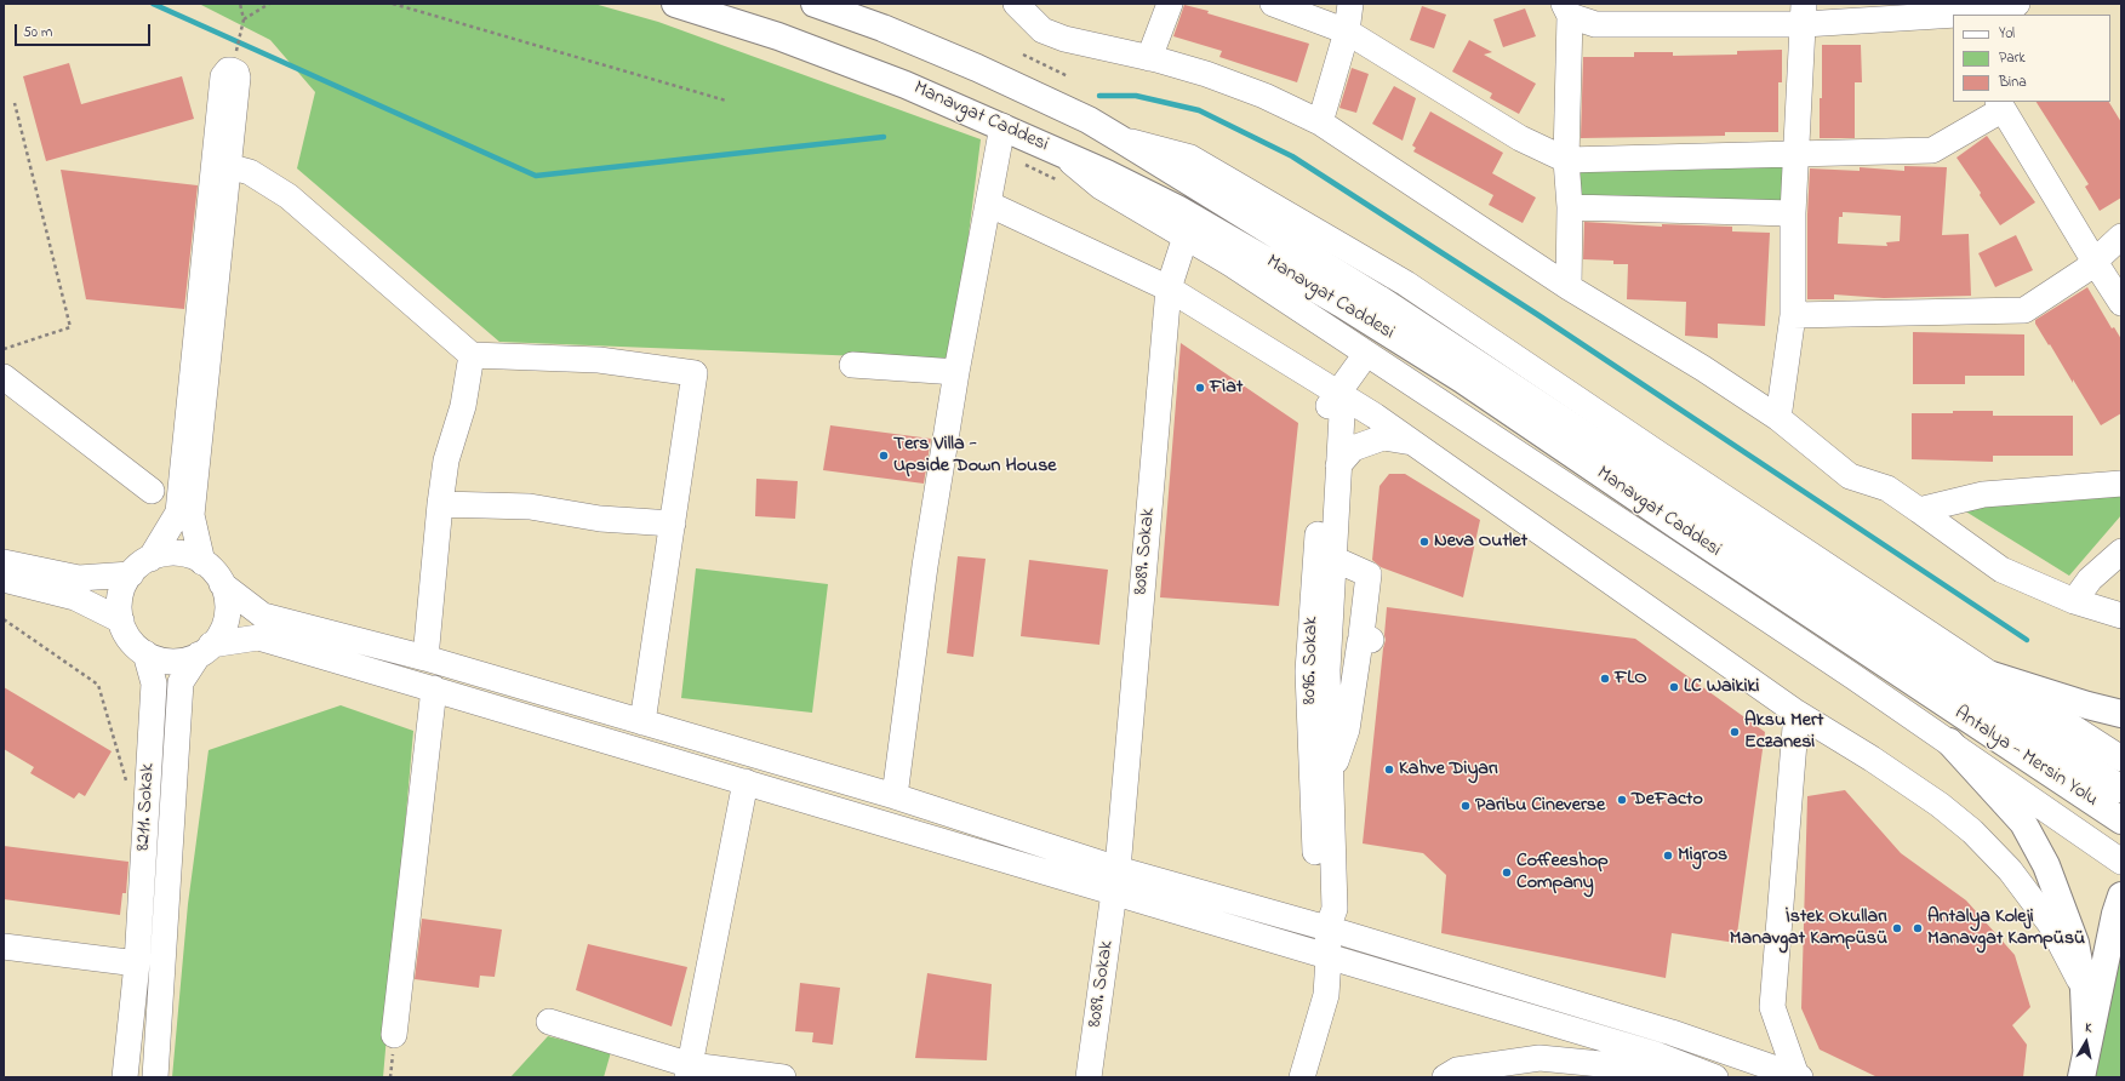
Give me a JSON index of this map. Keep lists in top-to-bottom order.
{
  "streets": {
    "main road": ["Manavgat Caddesi", "Antalya - Mersin Yolu"],
    "street": ["8089. Sokak", "8096. Sokak", "8211. Sokak"]
  },
  "crossings": [
    ["Manavgat Caddesi", "Antalya - Mersin Yolu"]
  ],
  "places": [
    "Fiat",
    "Ters Villa - Upside Down House",
    "Neva Outlet",
    "FLO",
    "LC Waikiki",
    "Aksu Mert Eczanesi",
    "Kahve Diyarı",
    "DeFacto",
    "Paribu Cineverse",
    "Migros",
    "Coffeeshop Company",
    "İstek Okulları Manavgat Kampüsü",
    "Antalya Koleji Manavgat Kampüsü"
  ],
  "legend": ["Yol", "Park", "Bina"],
  "scale_bar": "50 m",
  "north": "top"
}
